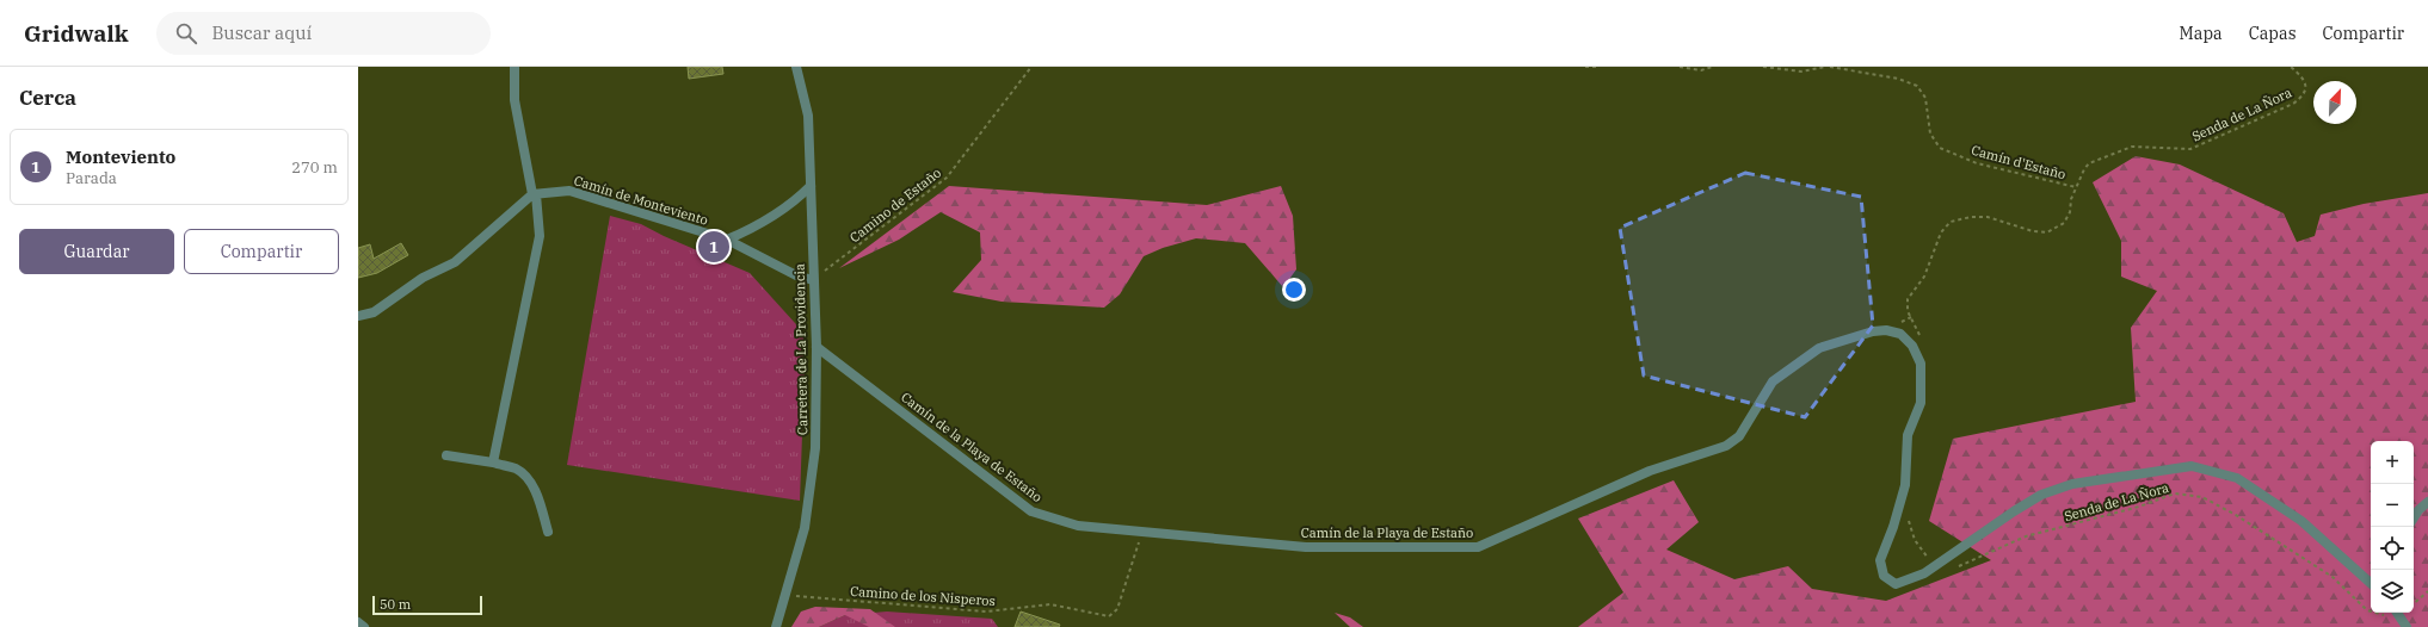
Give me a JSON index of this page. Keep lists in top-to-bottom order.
{
  "streets": {
    "street": ["Camín de Monteviento", "Carretera de La Providencia", "Camín de la Playa de Estaño"],
    "path": [
      "Senda de La Ñora",
      "Camín d'Estaño",
      "Camino de Estaño",
      "Camino de los Nisperos"
    ]
  },
  "crossings": [
    ["Senda de La Ñora", "Camín d'Estaño"],
    ["Senda de La Ñora", "Camín de la Playa de Estaño"],
    ["Camín de Monteviento", "Camino de Estaño"],
    ["Camín de Monteviento", "Carretera de La Providencia"],
    ["Camino de Estaño", "Carretera de La Providencia"],
    ["Carretera de La Providencia", "Camín de la Playa de Estaño"],
    ["Carretera de La Providencia", "Camino de los Nisperos"],
    ["Camín de la Playa de Estaño", "Camino de los Nisperos"]
  ],
  "scale_bar": "50 m",
  "north": "top right",
  "page": {
    "header": "Gridwalk",
    "search": "Buscar aquí",
    "nav": ["Mapa", "Capas", "Compartir"],
    "heading": "Cerca",
    "list": [
      {
        "mark": "1",
        "name": "Monteviento",
        "note": "Parada",
        "value": "270 m"
      }
    ],
    "buttons": ["Guardar", "Compartir"],
    "pins": "1",
    "map_buttons": ["+", "−"],
    "scale": "50 m"
  }
}
